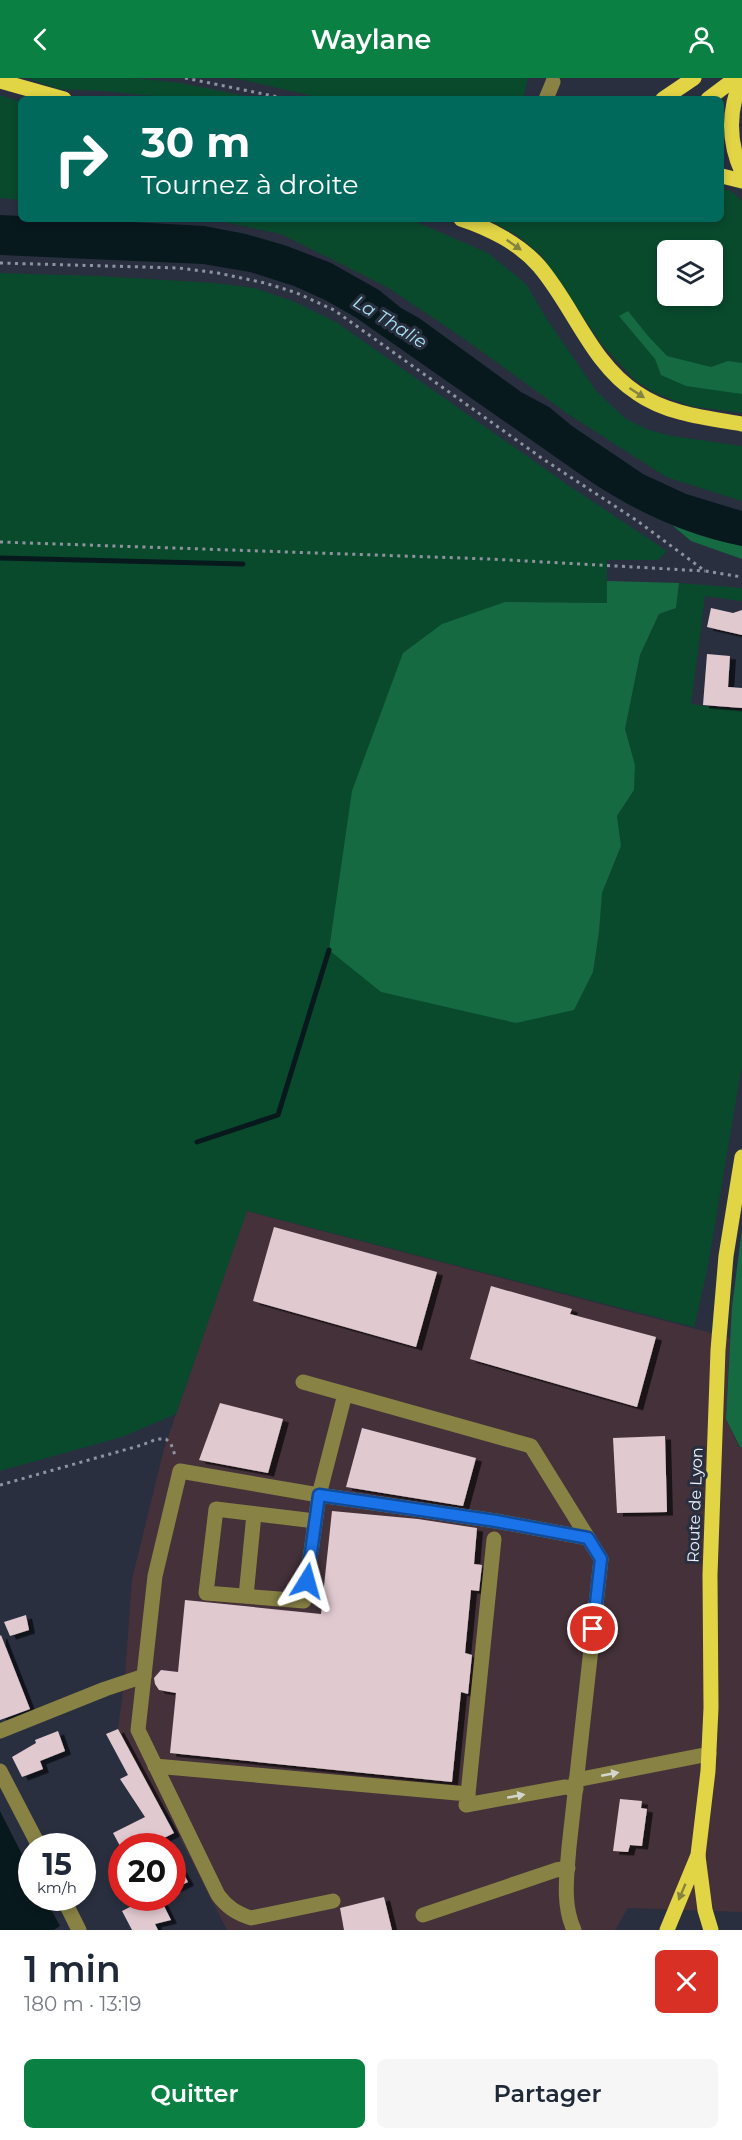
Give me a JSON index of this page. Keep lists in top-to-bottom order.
{
  "streets": {
    "main road": ["Route de Lyon"]
  },
  "water": ["La Thalie"],
  "page": {
    "header": "Waylane",
    "turn": ["30 m", "Tournez à droite"],
    "speed": "15 km/h",
    "limit": "20",
    "heading": ["1 min", "180 m · 13:19"],
    "buttons": ["Quitter", "Partager"]
  }
}
